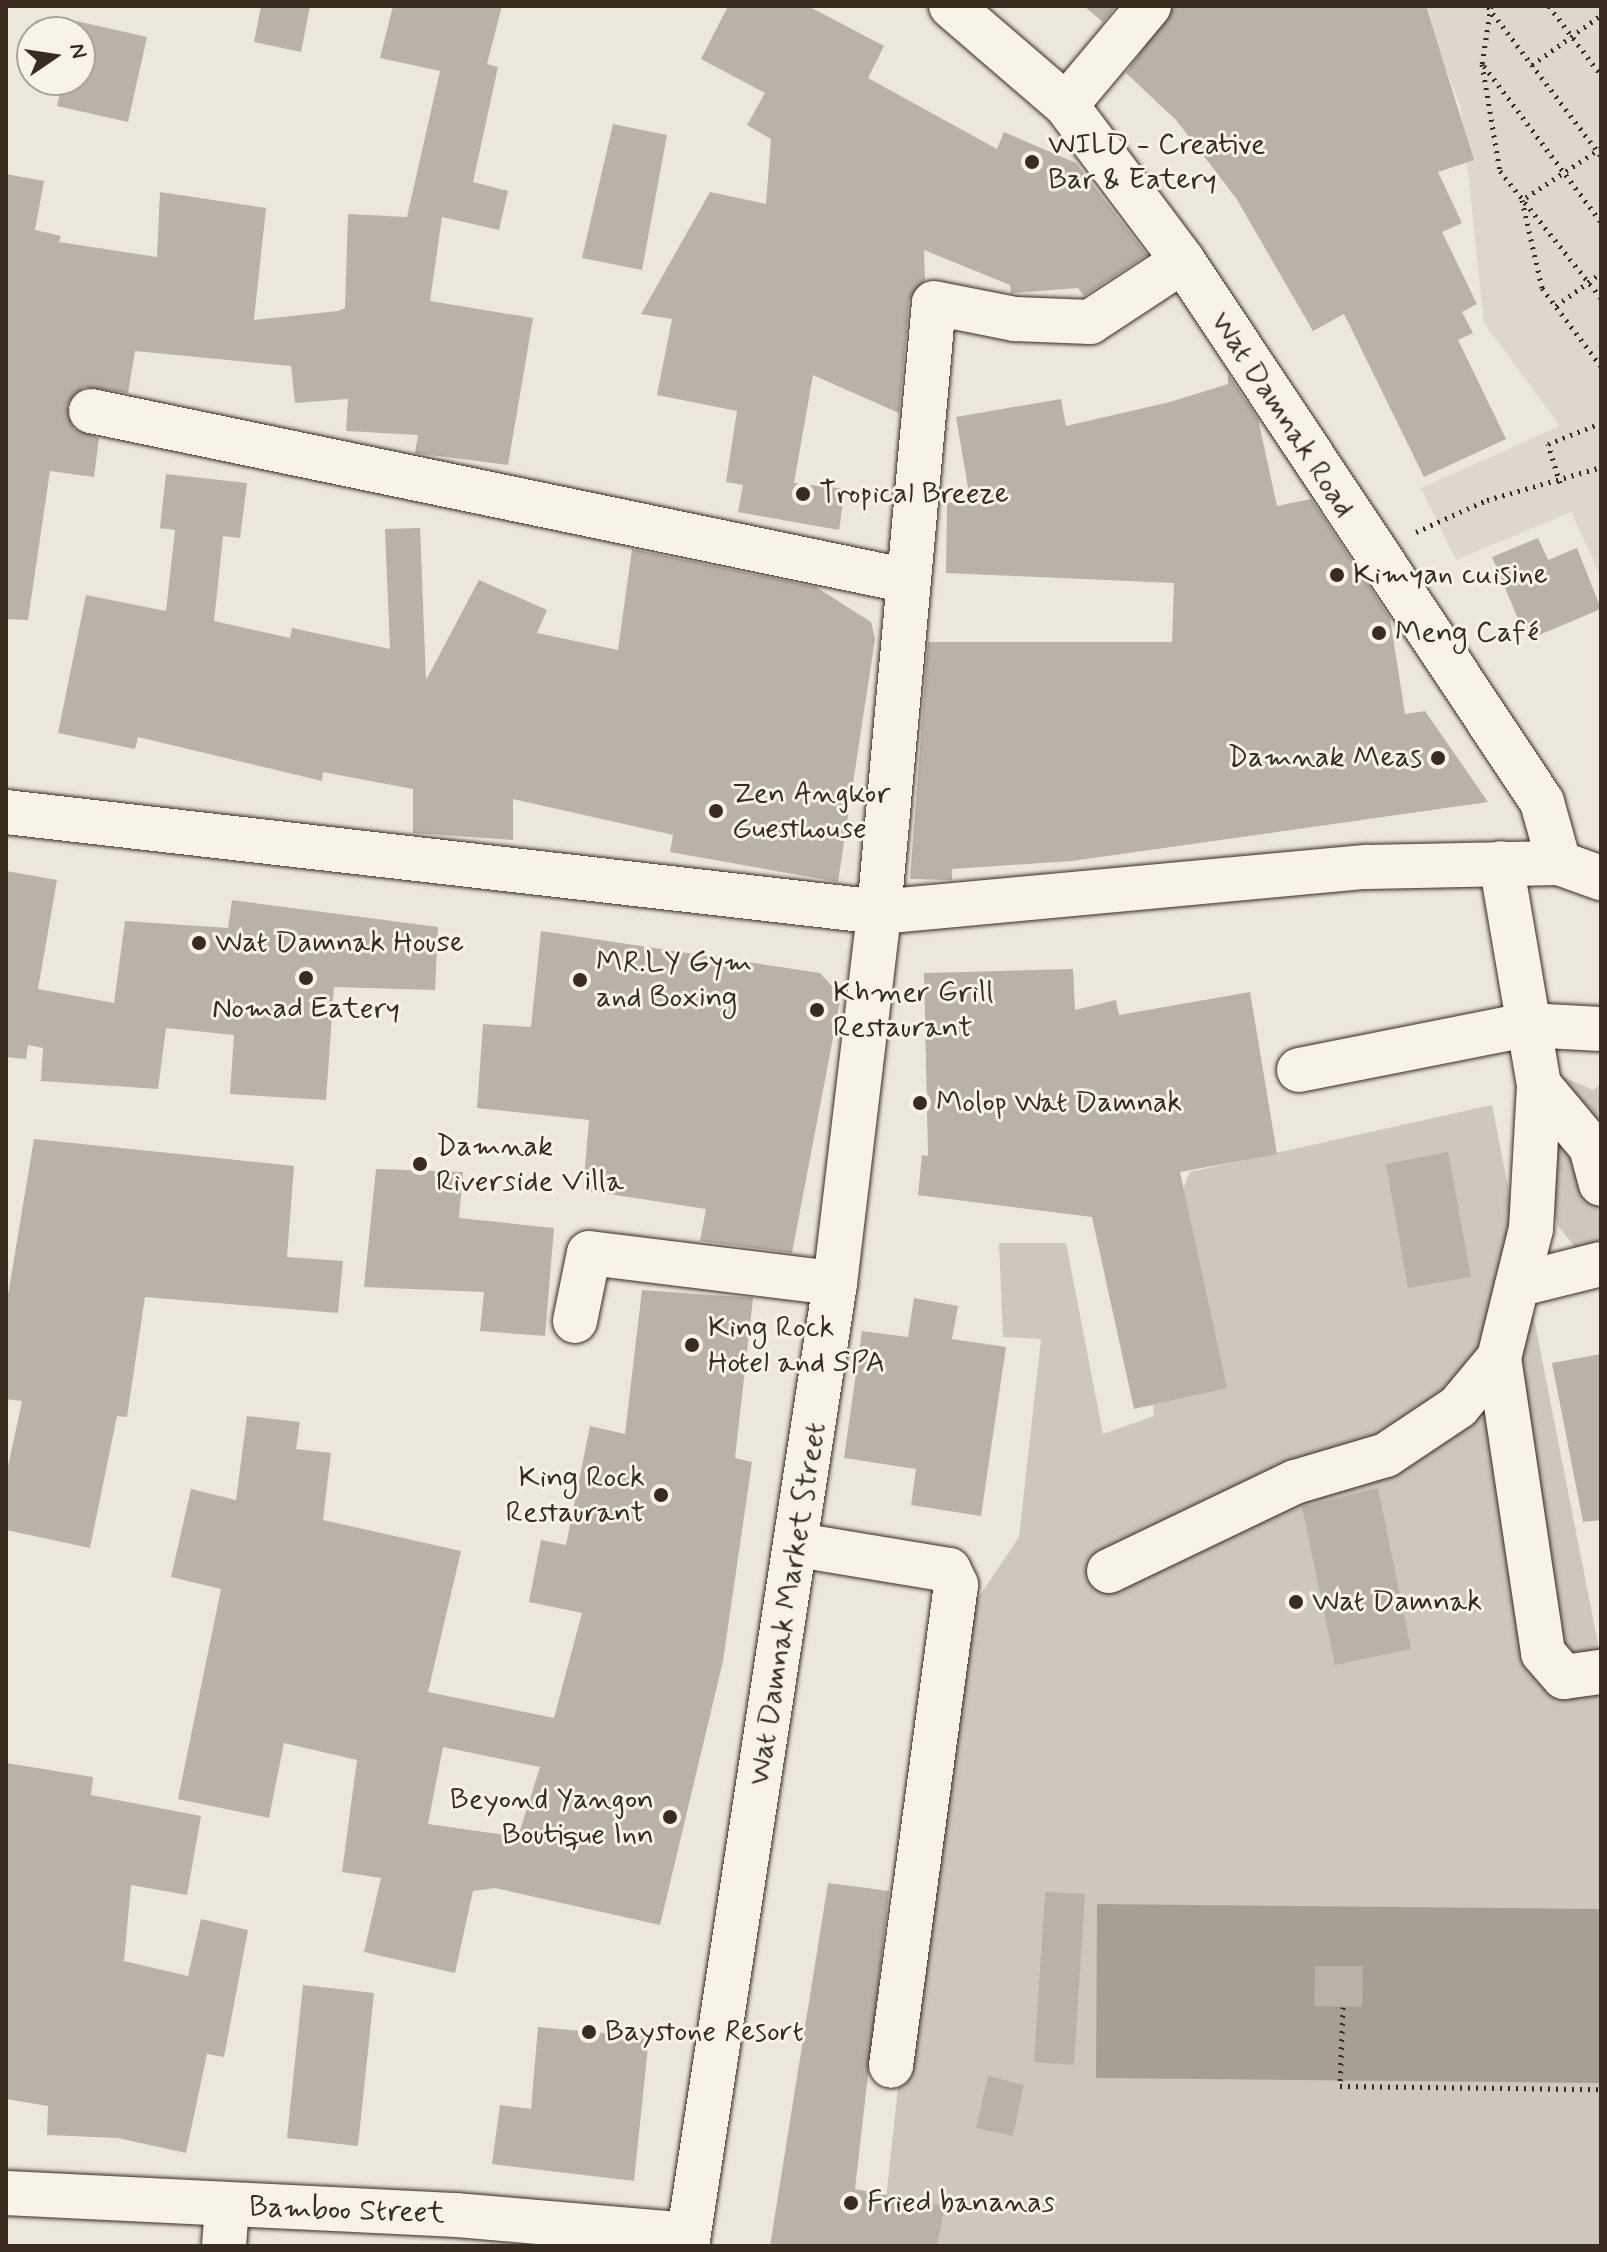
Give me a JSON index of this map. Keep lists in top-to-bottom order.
{
  "streets": {
    "street": ["Wat Damnak Road", "Wat Damnak Market Street", "Bamboo Street"]
  },
  "crossings": [
    ["Wat Damnak Road", "Wat Damnak Market Street"],
    ["Wat Damnak Market Street", "Bamboo Street"]
  ],
  "places": [
    "WILD - Creative Bar & Eatery",
    "Tropical Breeze",
    "Kimyan cuisine",
    "Meng Café",
    "Damnak Meas",
    "Zen Angkor Guesthouse",
    "Wat Damnak House",
    "Nomad Eatery",
    "MR.LY Gym and Boxing",
    "Khmer Grill Restaurant",
    "Molop Wat Damnak",
    "Damnak Riverside Villa",
    "King Rock Hotel and SPA",
    "King Rock Restaurant",
    "Wat Damnak",
    "Beyond Yangon Boutique Inn",
    "Baystone Resort",
    "Fried bananas"
  ],
  "north": "right"
}
